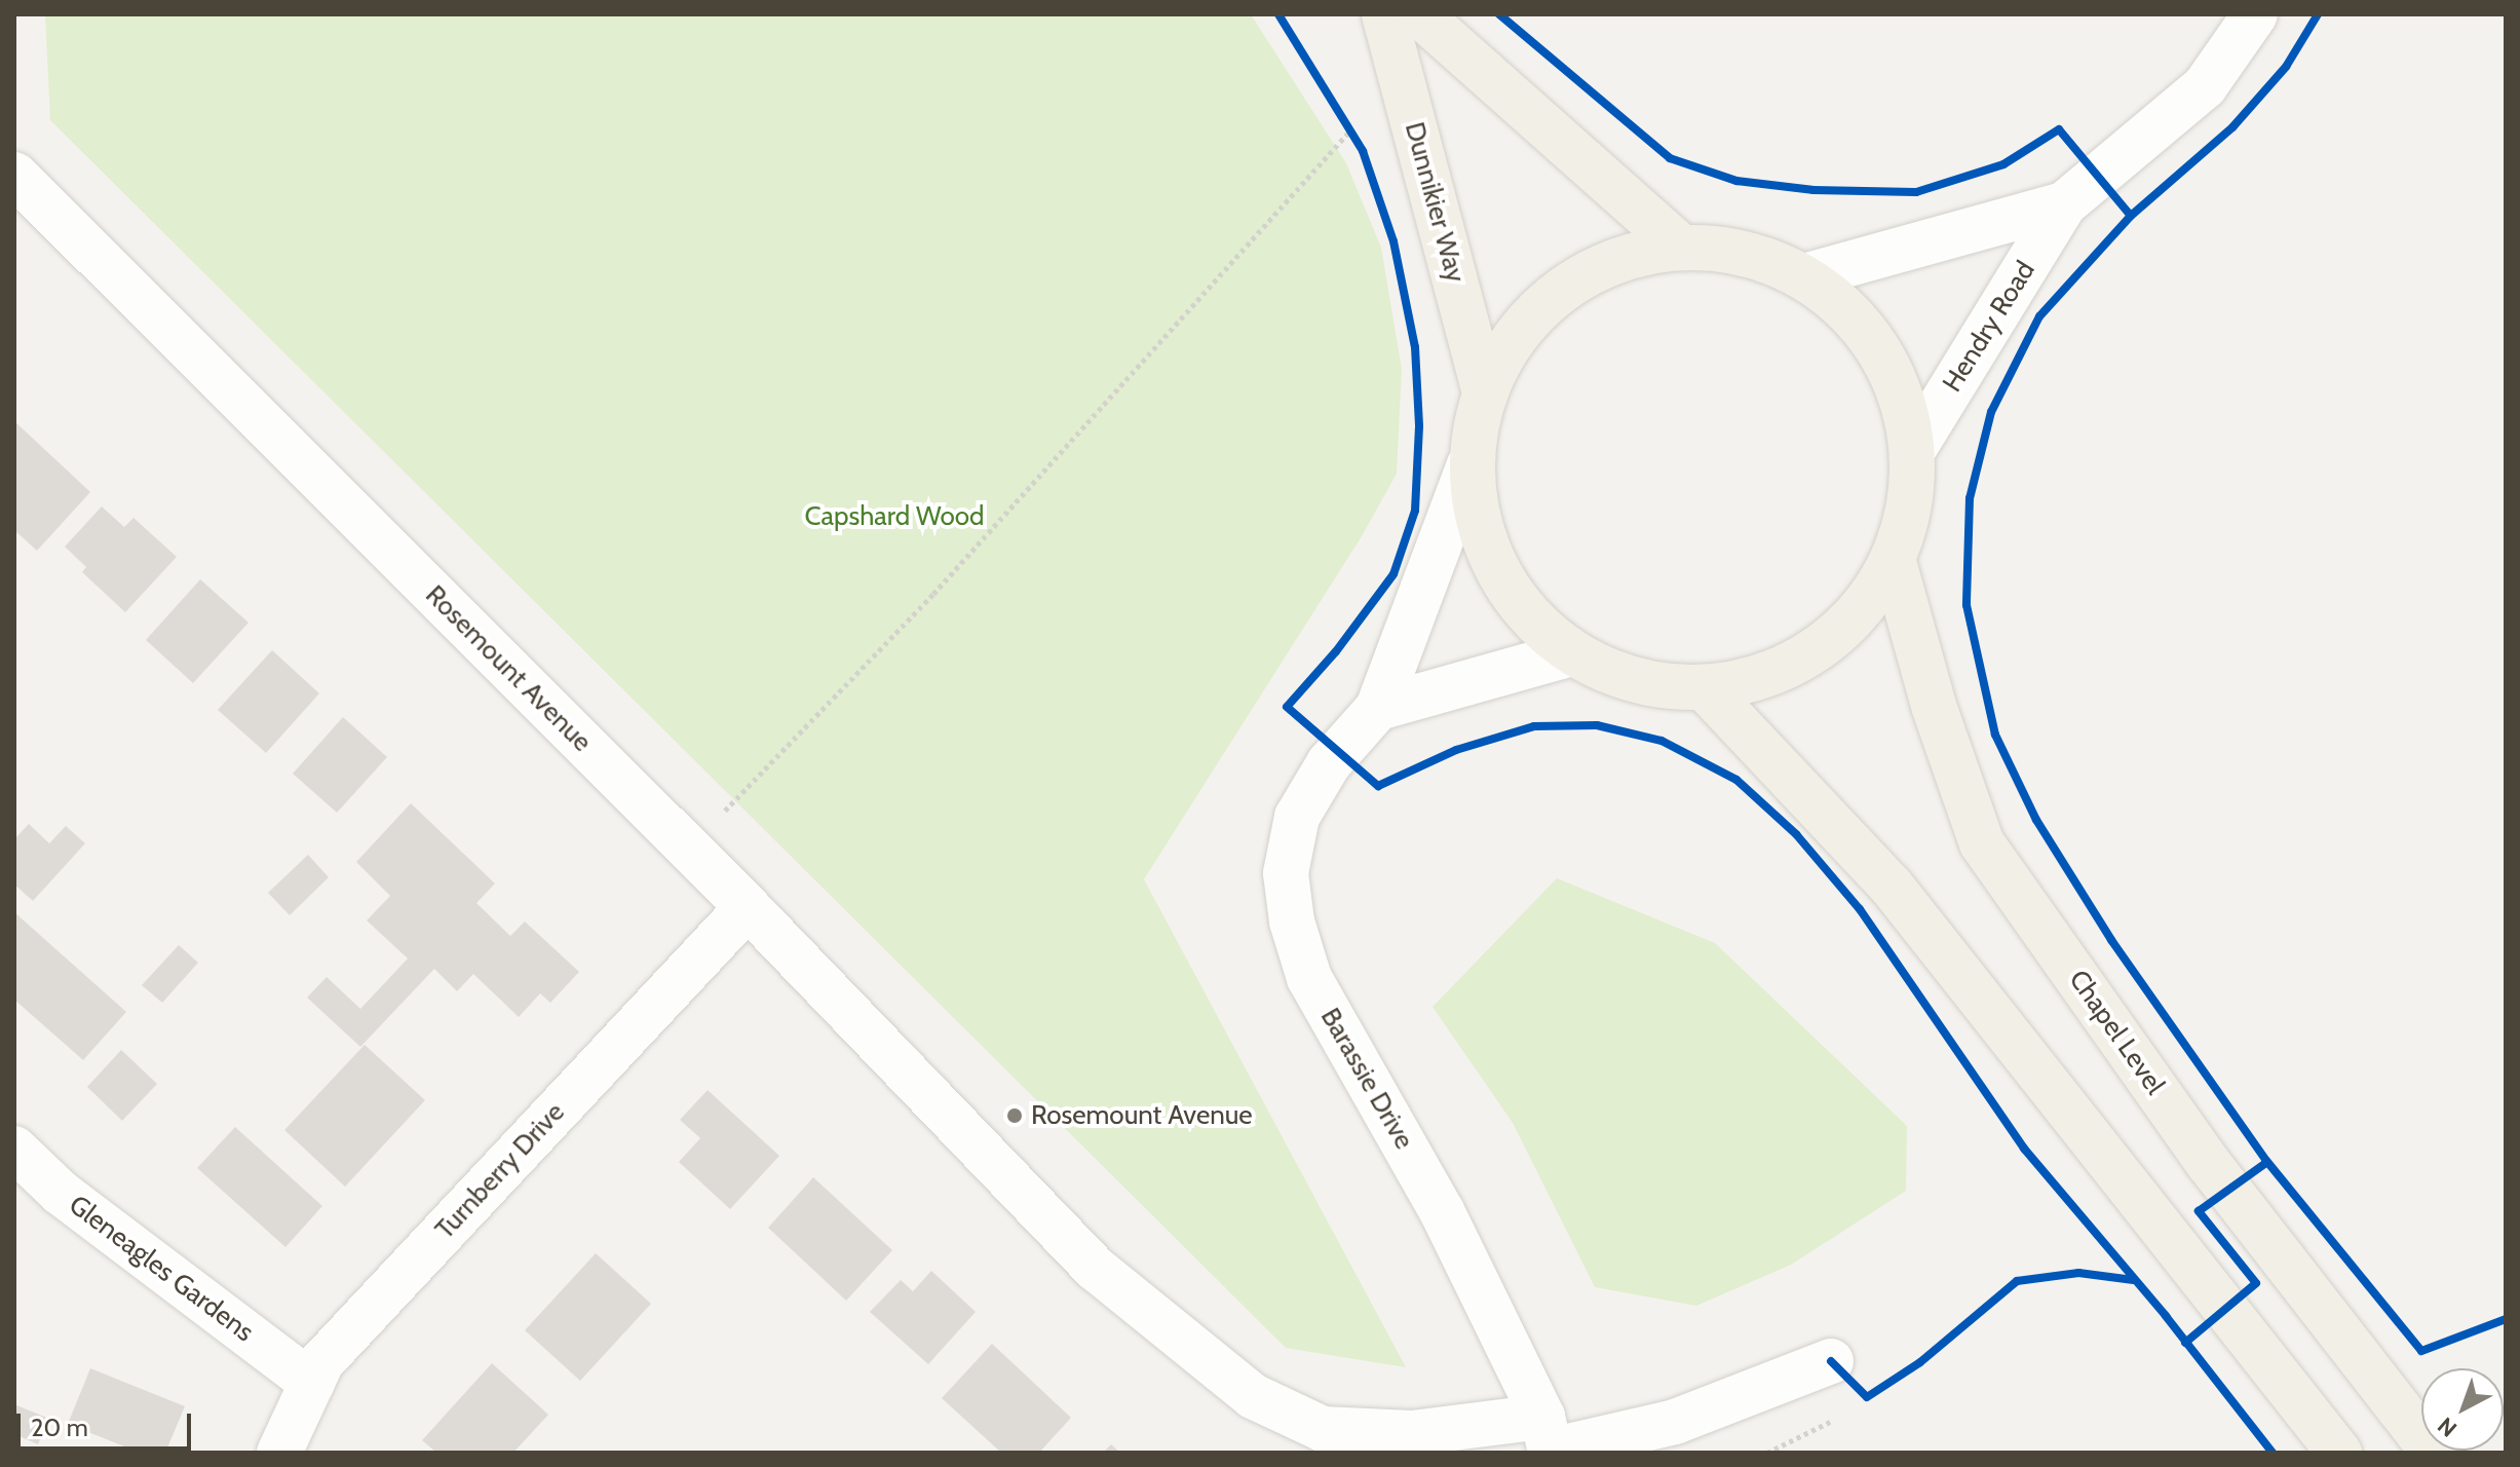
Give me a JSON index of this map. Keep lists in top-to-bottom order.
{
  "streets": {
    "main road": ["Dunnikier Way", "Chapel Level"],
    "street": [
      "Hendry Road",
      "Rosemount Avenue",
      "Barassie Drive",
      "Turnberry Drive",
      "Gleneagles Gardens"
    ]
  },
  "crossings": [
    ["Rosemount Avenue", "Barassie Drive"],
    ["Rosemount Avenue", "Turnberry Drive"],
    ["Turnberry Drive", "Gleneagles Gardens"]
  ],
  "parks": ["Capshard Wood"],
  "places": ["Rosemount Avenue"],
  "scale_bar": "20 m",
  "north": "bottom left"
}
